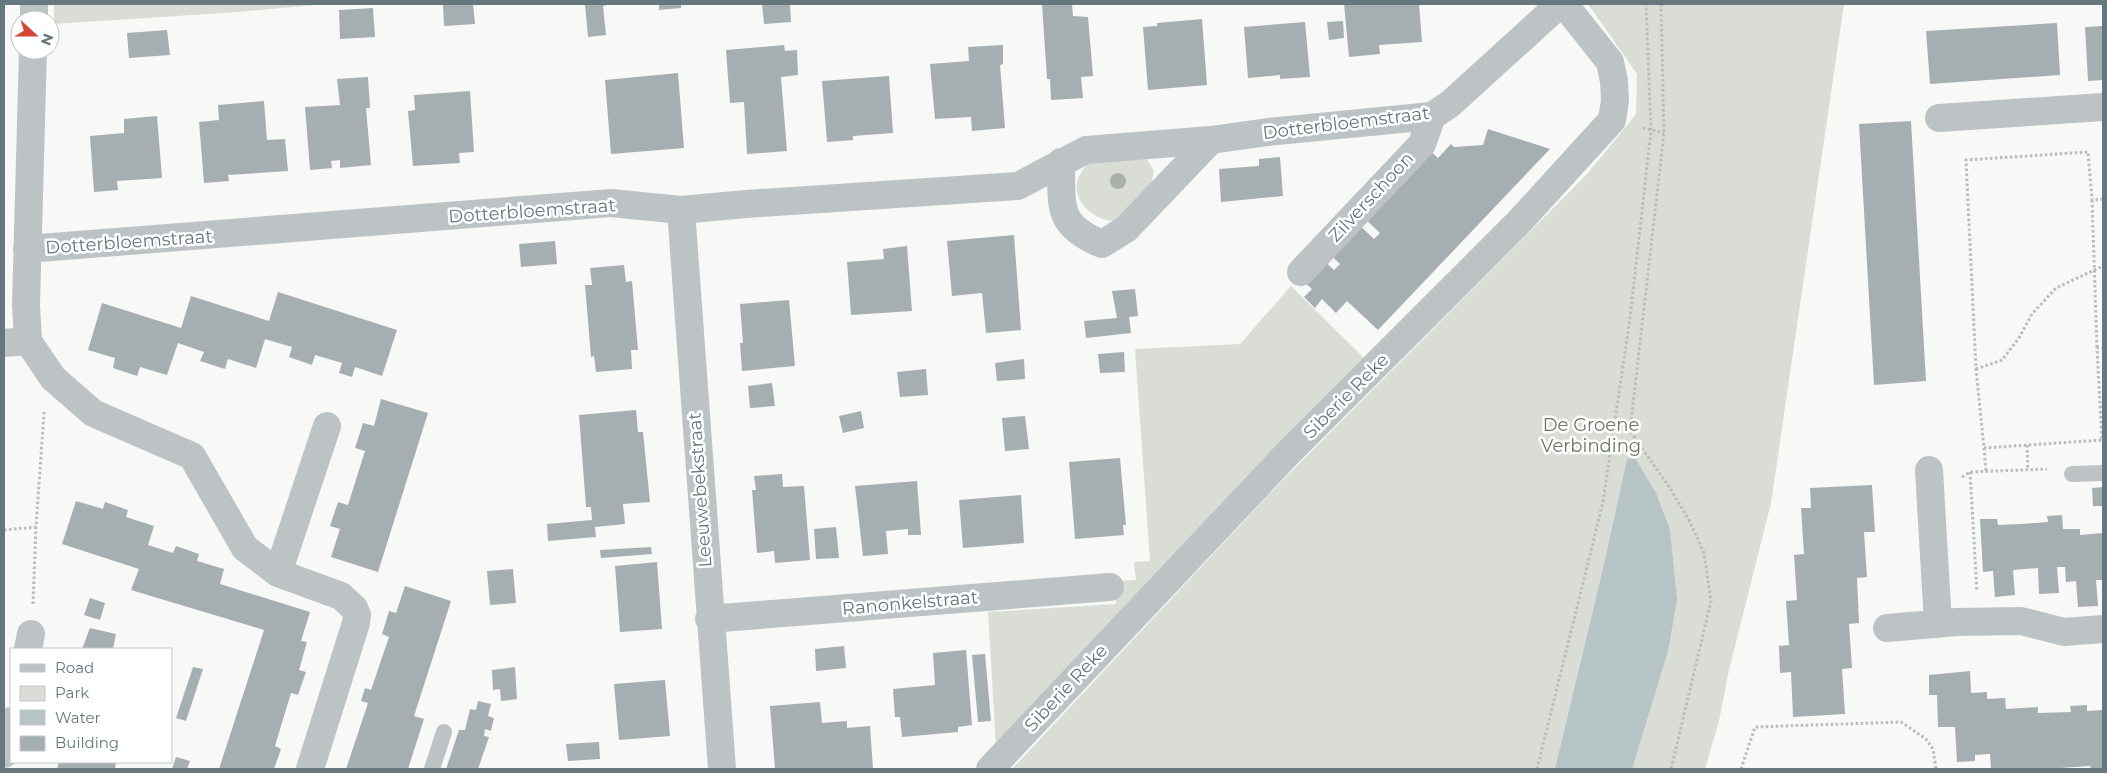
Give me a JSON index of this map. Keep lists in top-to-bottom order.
{
  "streets": {
    "street": [
      "Dotterbloemstraat",
      "Zilverschoon",
      "Siberie Reke",
      "Leeuwebekstraat",
      "Ranonkelstraat"
    ]
  },
  "crossings": [
    ["Dotterbloemstraat", "Zilverschoon"],
    ["Dotterbloemstraat", "Siberie Reke"],
    ["Dotterbloemstraat", "Leeuwebekstraat"],
    ["Leeuwebekstraat", "Ranonkelstraat"]
  ],
  "parks": ["De Groene Verbinding"],
  "legend": [
    "Road",
    "Park",
    "Water",
    "Building"
  ],
  "north": "right"
}
